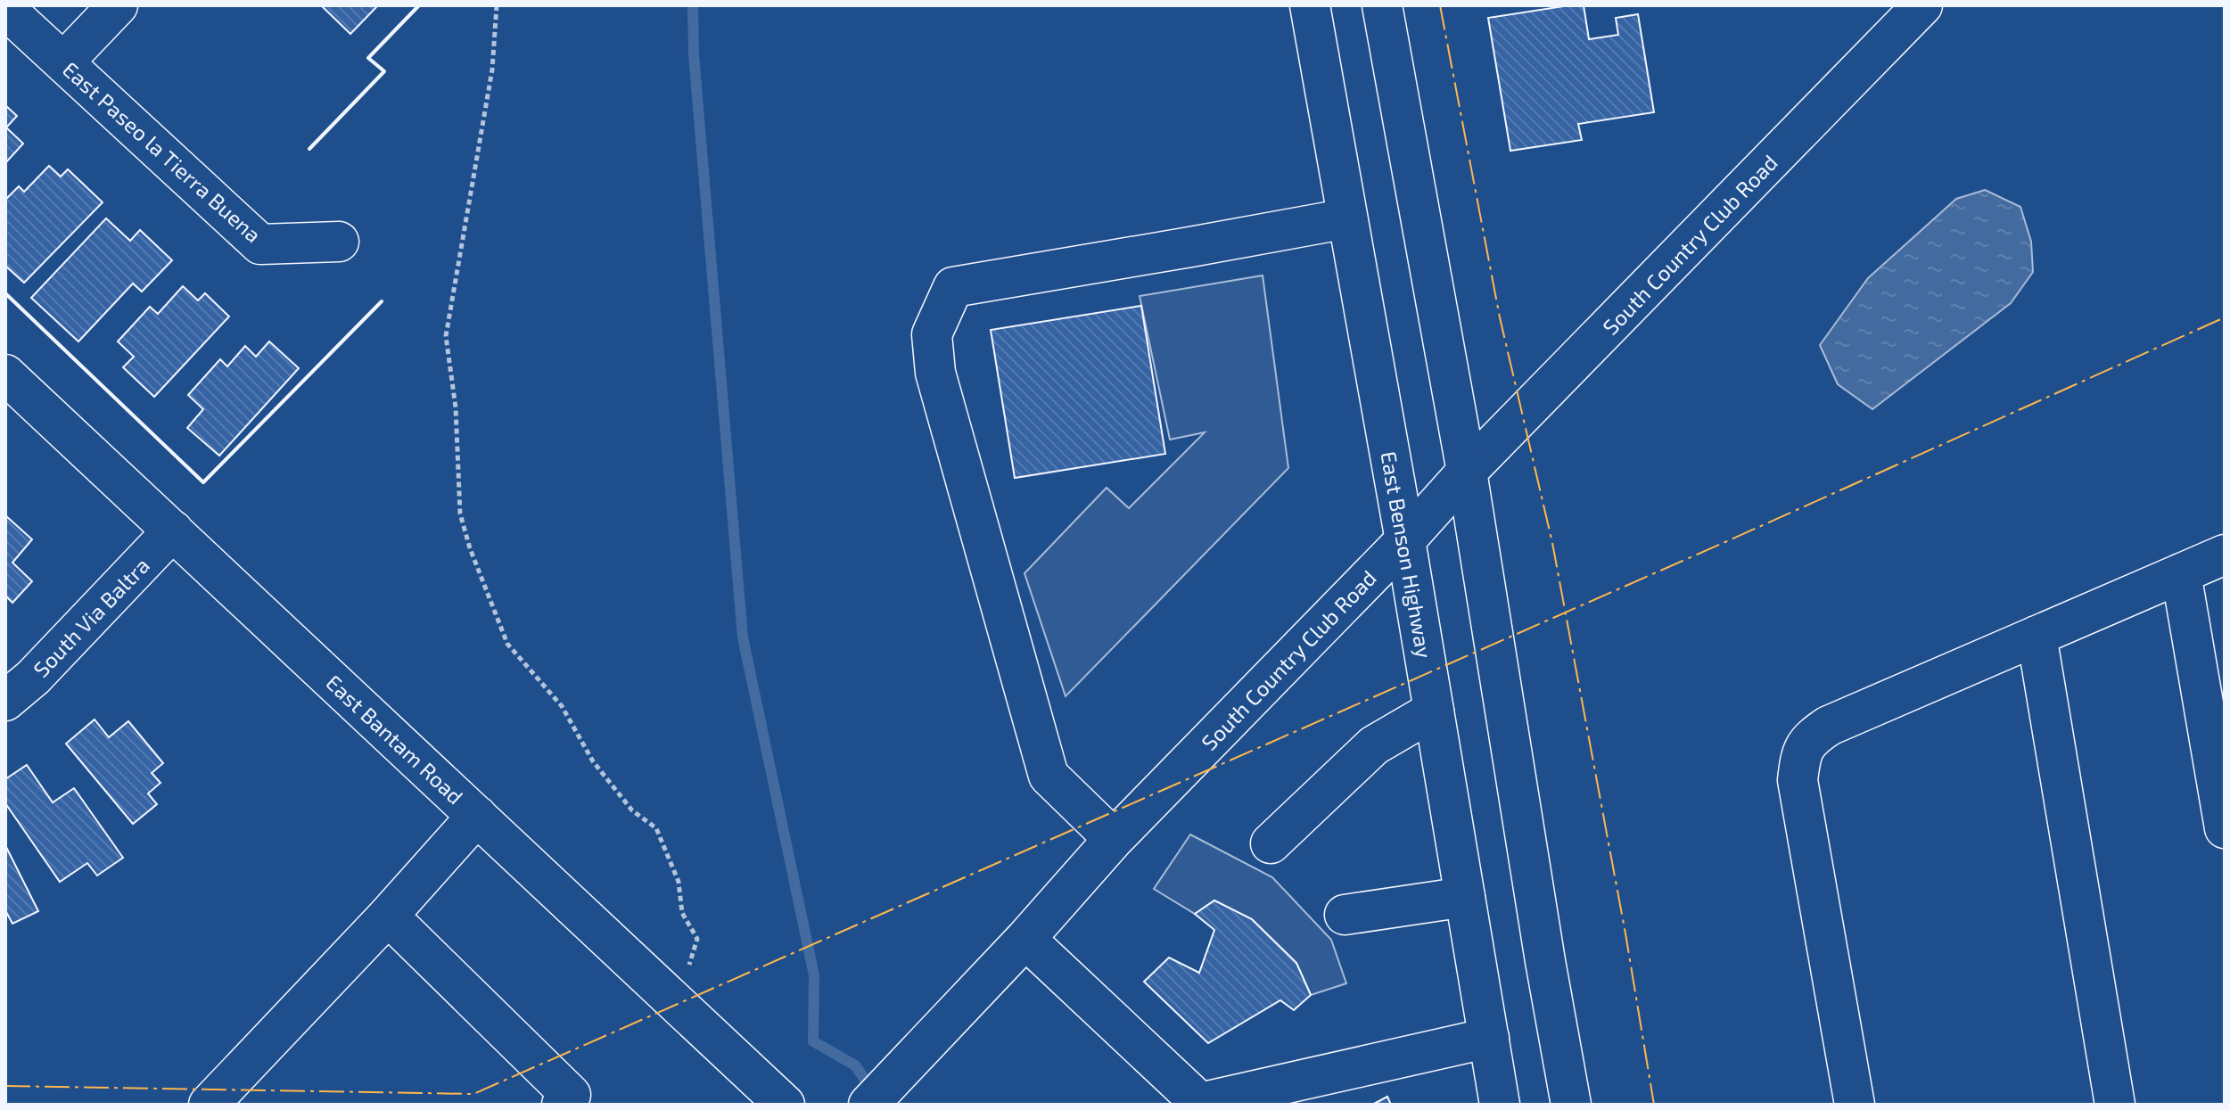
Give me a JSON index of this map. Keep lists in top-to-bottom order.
{
  "streets": {
    "street": [
      "East Paseo la Tierra Buena",
      "South Country Club Road",
      "East Benson Highway",
      "South Via Baltra",
      "East Bantam Road"
    ]
  },
  "crossings": [
    ["South Country Club Road", "East Benson Highway"],
    ["South Via Baltra", "East Bantam Road"]
  ]
}
